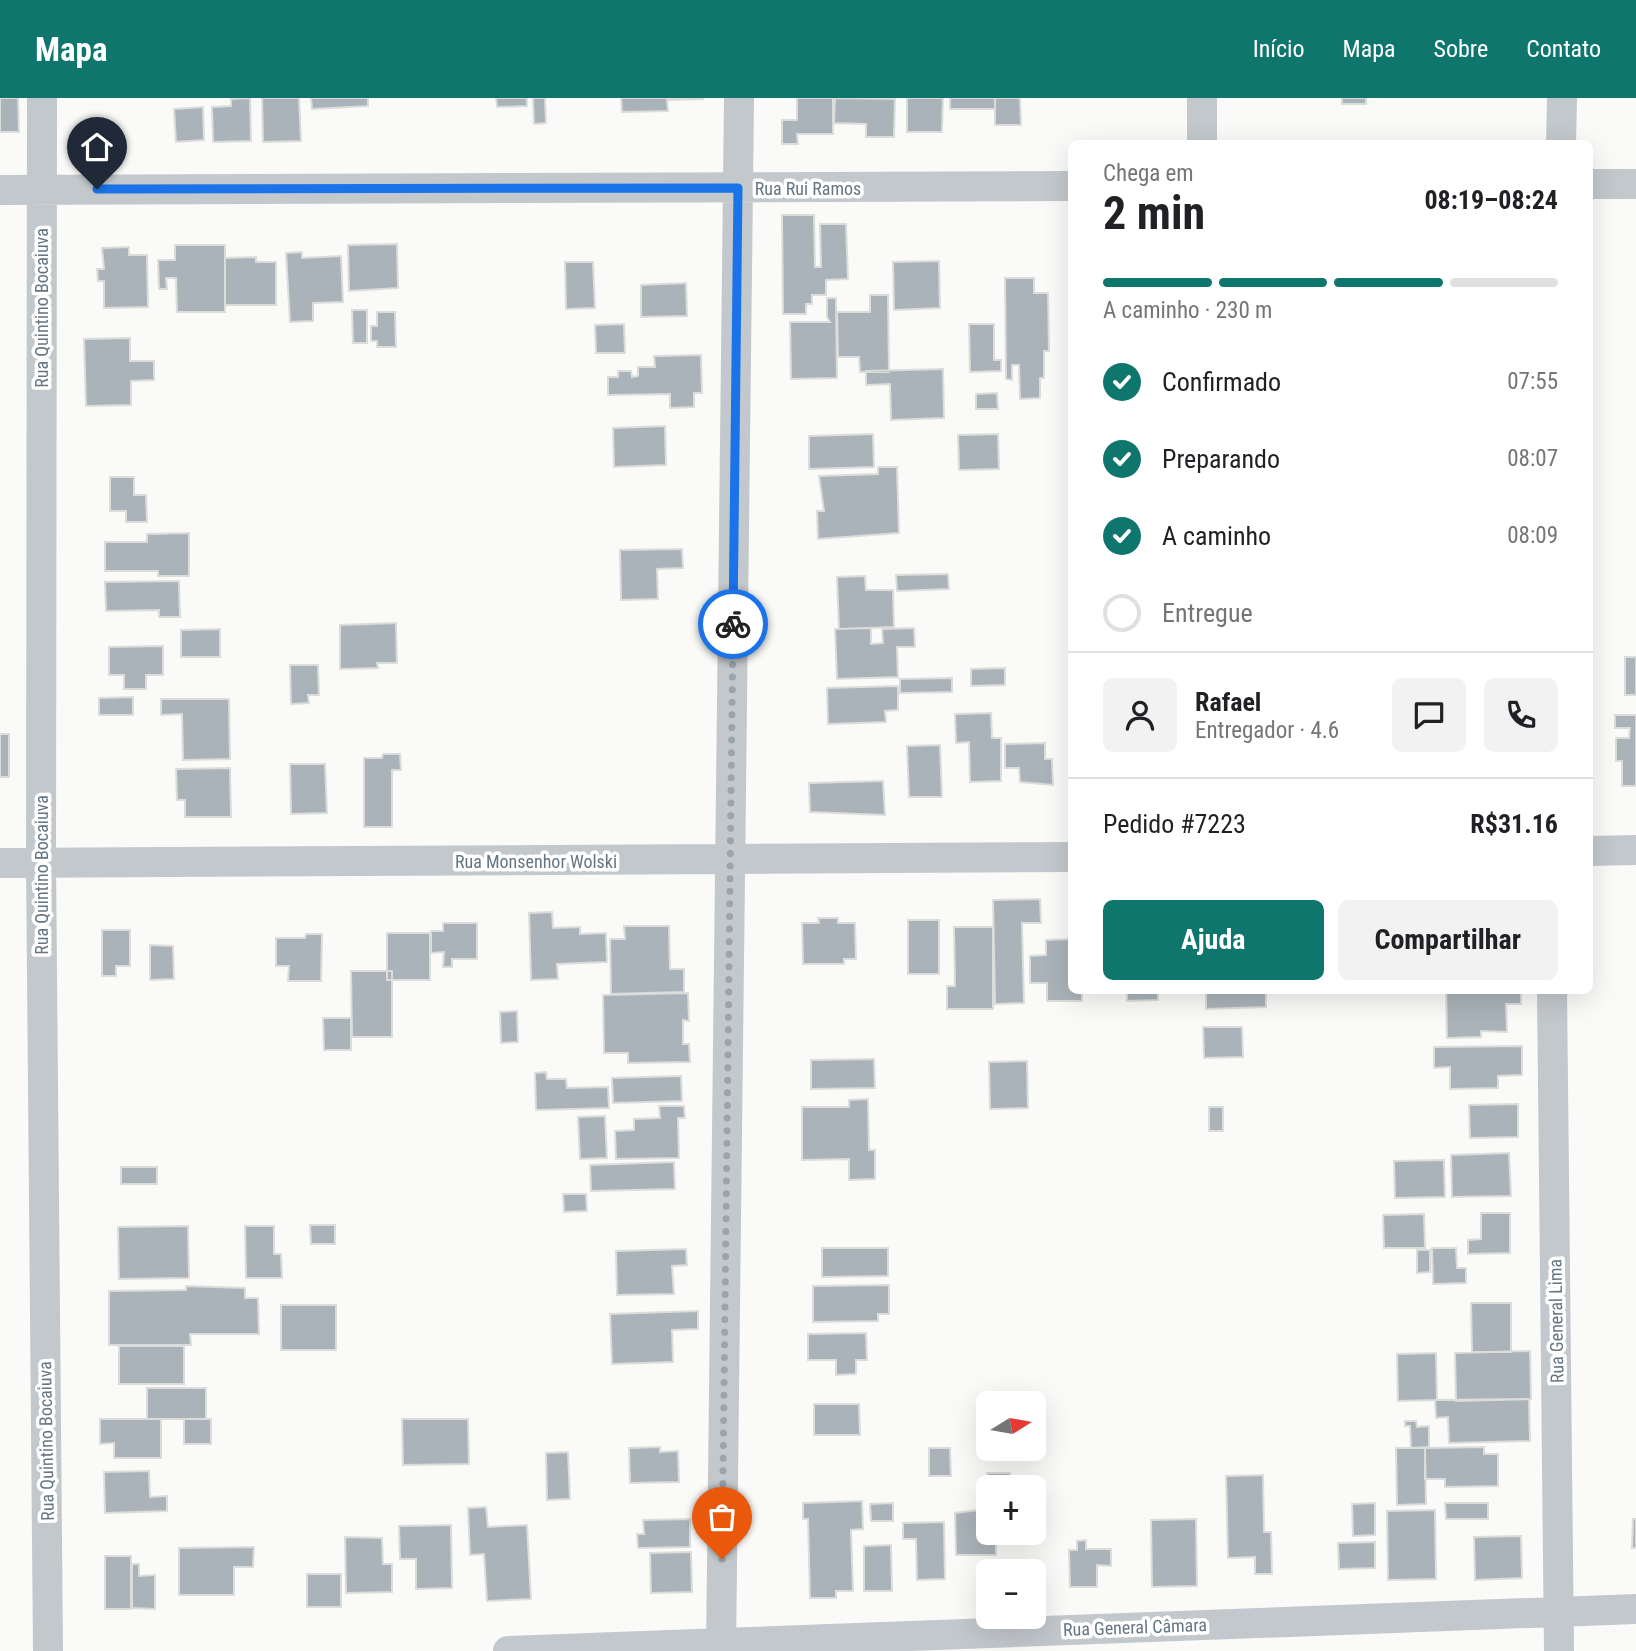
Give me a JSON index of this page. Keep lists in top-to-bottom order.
{
  "streets": {
    "street": [
      "Rua Rui Ramos",
      "Rua Quintino Bocaiuva",
      "Rua Monsenhor Wolski",
      "Rua General Lima",
      "Rua General Câmara"
    ]
  },
  "crossings": [
    ["Rua Rui Ramos", "Rua Quintino Bocaiuva"],
    ["Rua Quintino Bocaiuva", "Rua Monsenhor Wolski"],
    ["Rua General Lima", "Rua General Câmara"]
  ],
  "north": "right",
  "page": {
    "header": "Mapa",
    "nav": [
      "Início",
      "Mapa",
      "Sobre",
      "Contato"
    ],
    "heading": ["2 min", "Chega em", "08:19–08:24"],
    "panel": [
      "Rafael",
      "Entregador · 4.6",
      "Pedido #7223",
      "R$31.16"
    ],
    "bar": "A caminho · 230 m",
    "list": [
      ["Confirmado", "07:55"],
      ["Preparando", "08:07"],
      ["A caminho", "08:09"],
      "Entregue"
    ],
    "buttons": ["Ajuda", "Compartilhar"],
    "map_buttons": ["+", "−"]
  }
}
